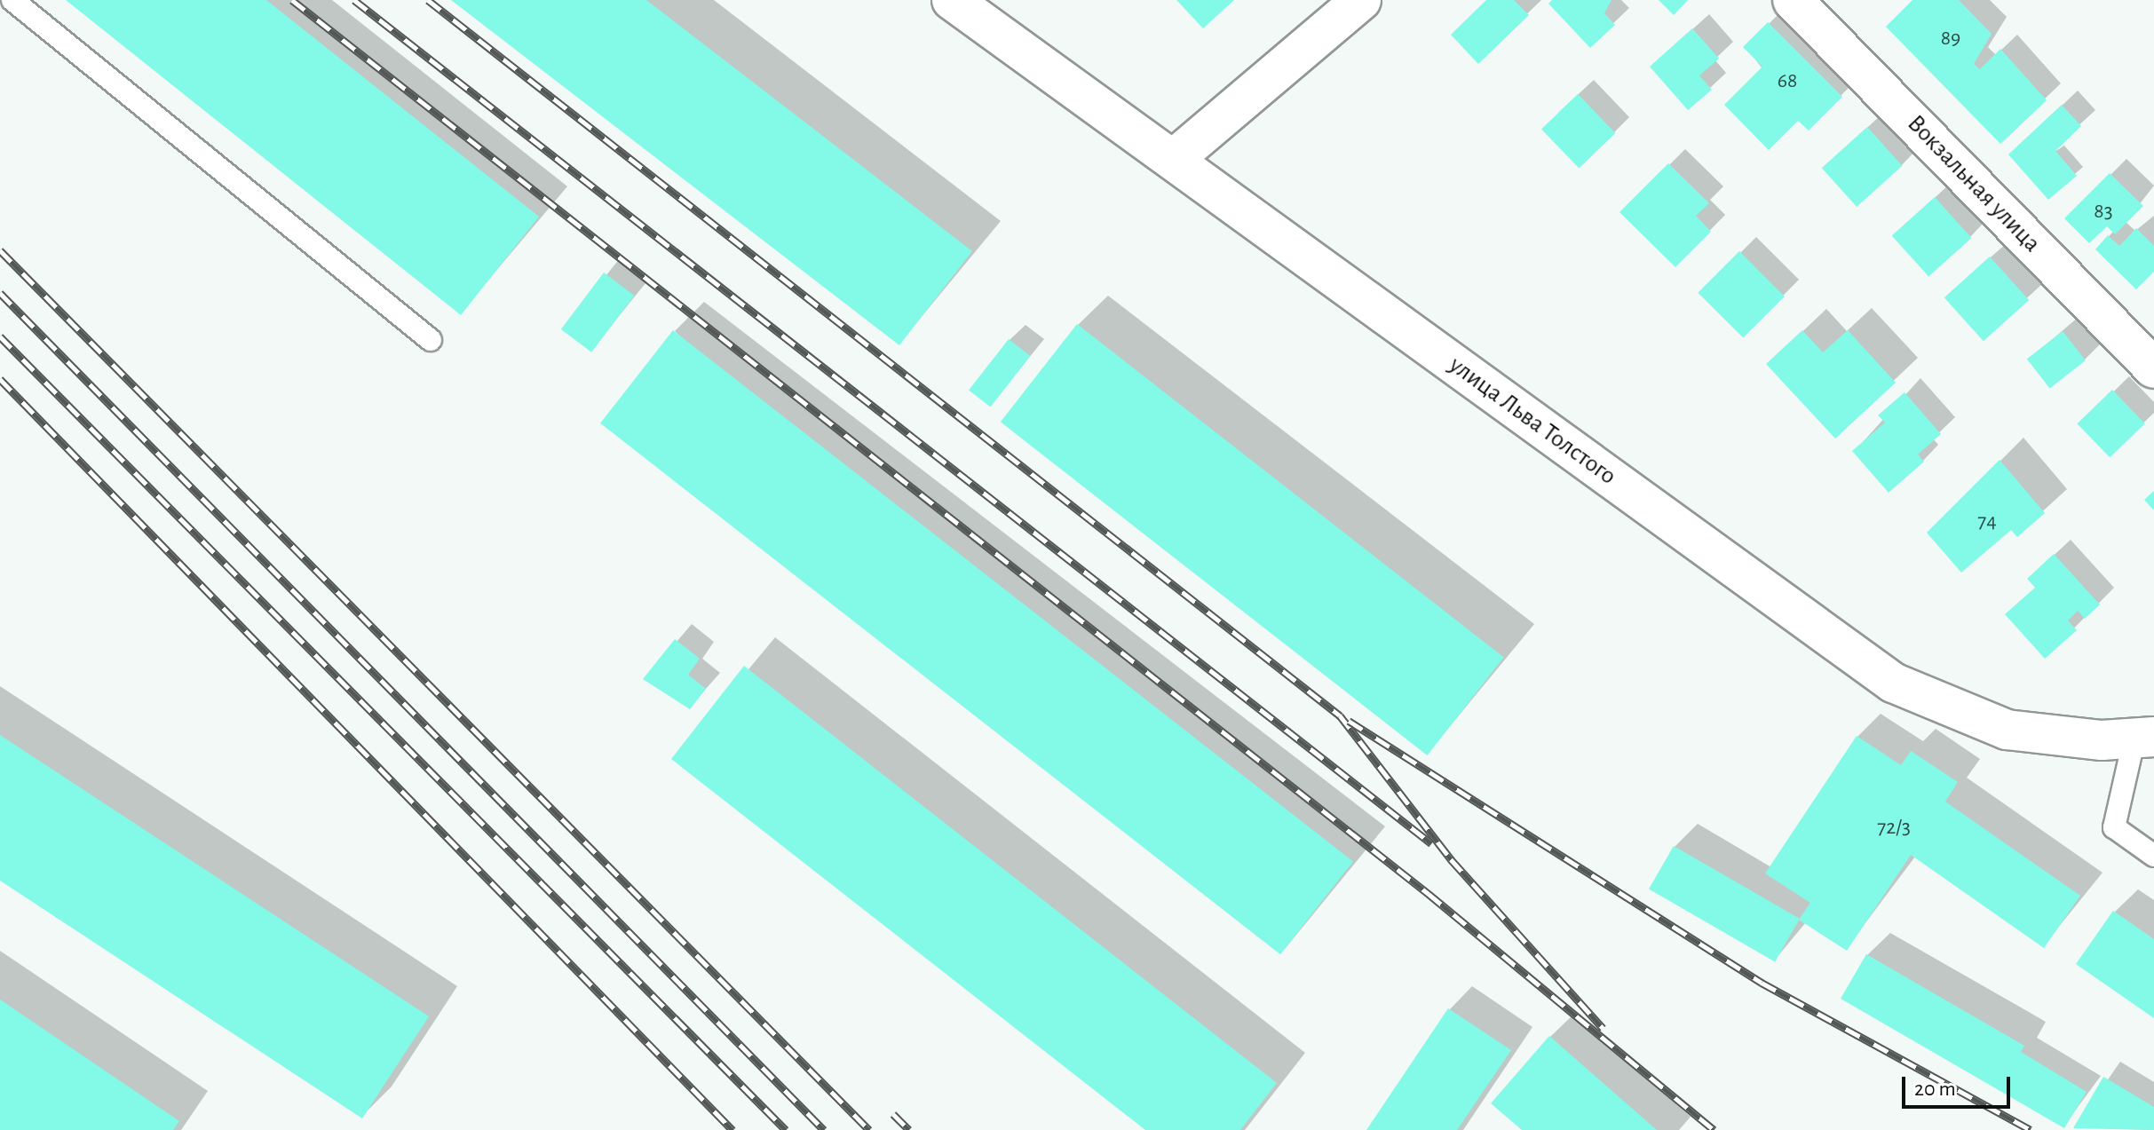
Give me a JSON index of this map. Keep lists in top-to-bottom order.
{
  "streets": {
    "street": ["Вокзальная улица", "улица Льва Толстого"]
  },
  "house_numbers": [
    "89",
    "68",
    "83",
    "74",
    "72/3"
  ],
  "scale_bar": "20 m"
}
